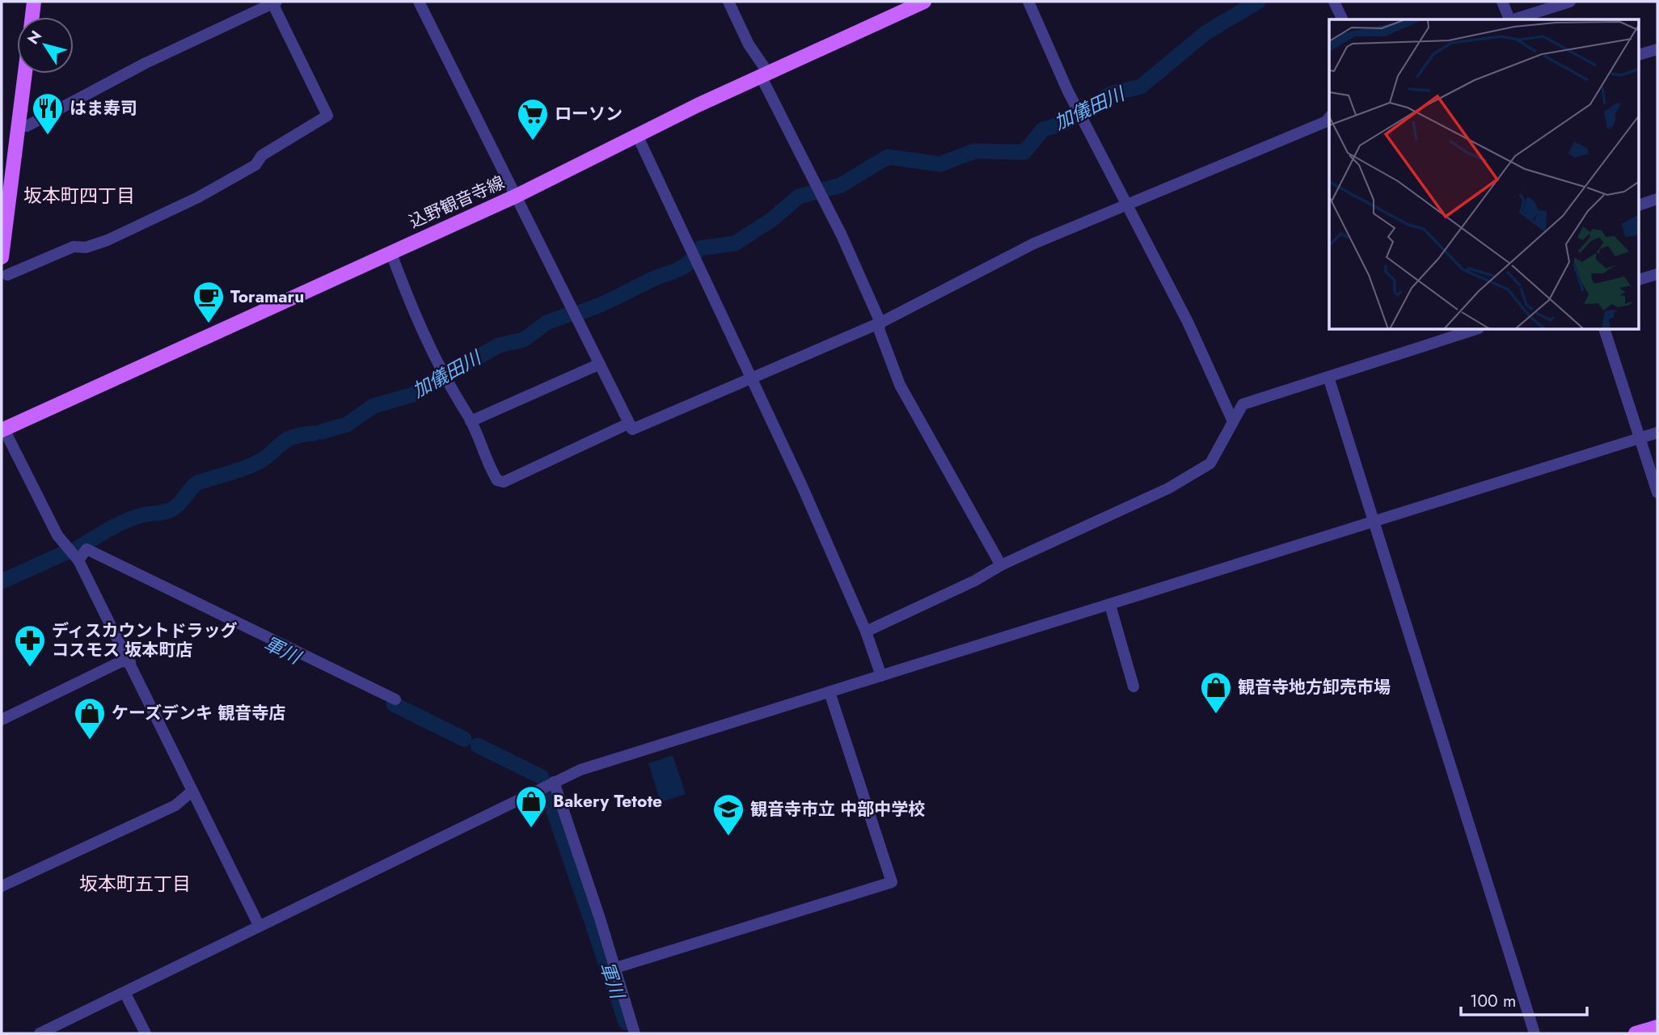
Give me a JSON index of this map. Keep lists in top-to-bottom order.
{
  "streets": {
    "main road": ["込野観音寺線"]
  },
  "districts": ["坂本町四丁目", "坂本町五丁目"],
  "water": ["加儀田川", "軍川"],
  "places": {
    "restaurant": ["はま寿司"],
    "supermarket": ["ローソン"],
    "cafe": ["Toramaru"],
    "pharmacy": ["ディスカウントドラッグ コスモス 坂本町店"],
    "shop": ["観音寺地方卸売市場", "ケーズデンキ 観音寺店", "Bakery Tetote"],
    "school or university": ["観音寺市立 中部中学校"]
  },
  "scale_bar": "100 m",
  "north": "top left"
}
